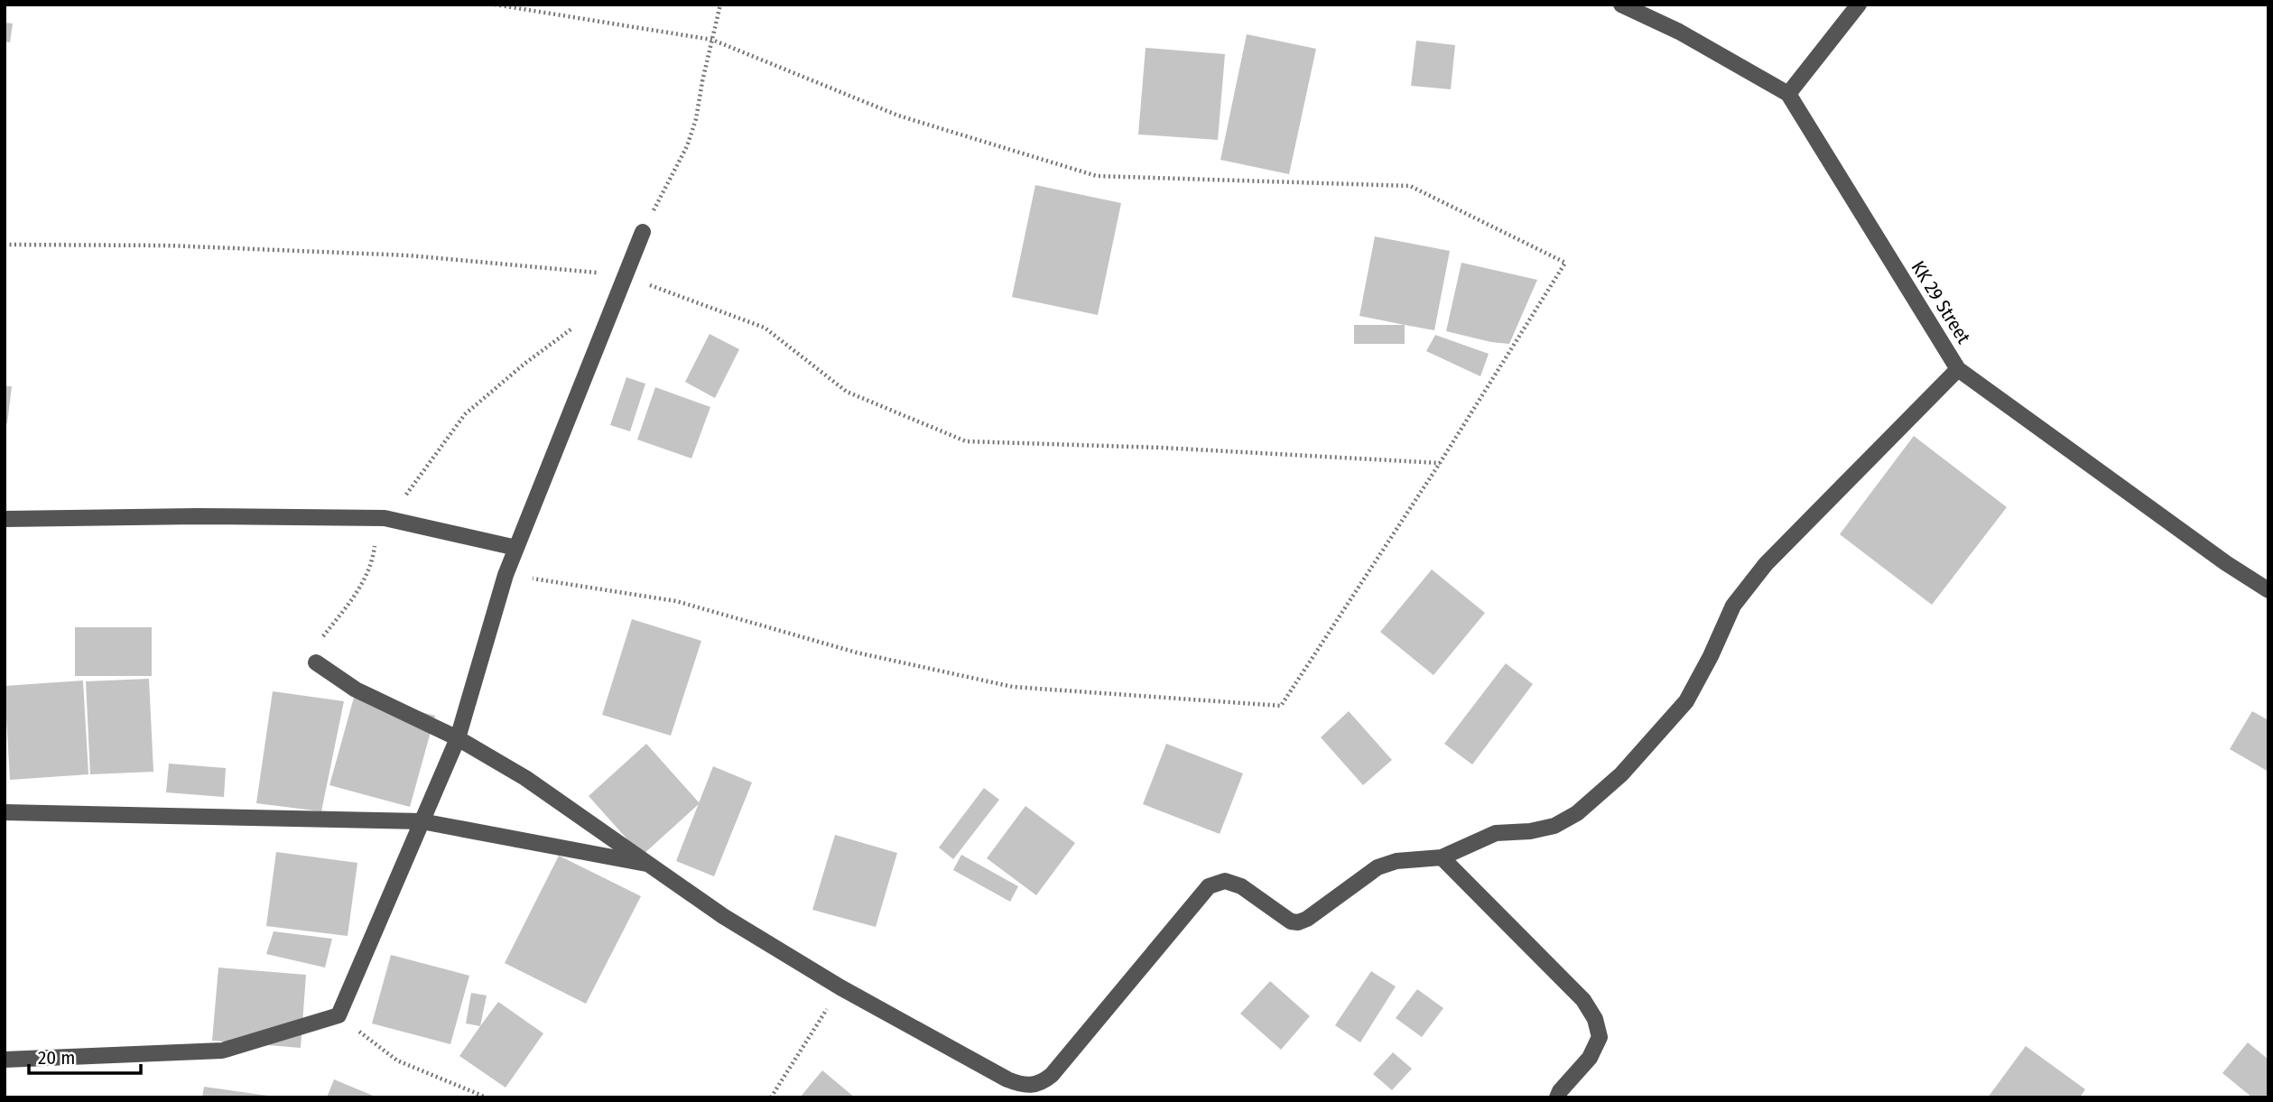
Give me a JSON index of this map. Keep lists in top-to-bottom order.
{
  "streets": {
    "street": ["KK 29 Street"]
  },
  "scale_bar": "20 m"
}
